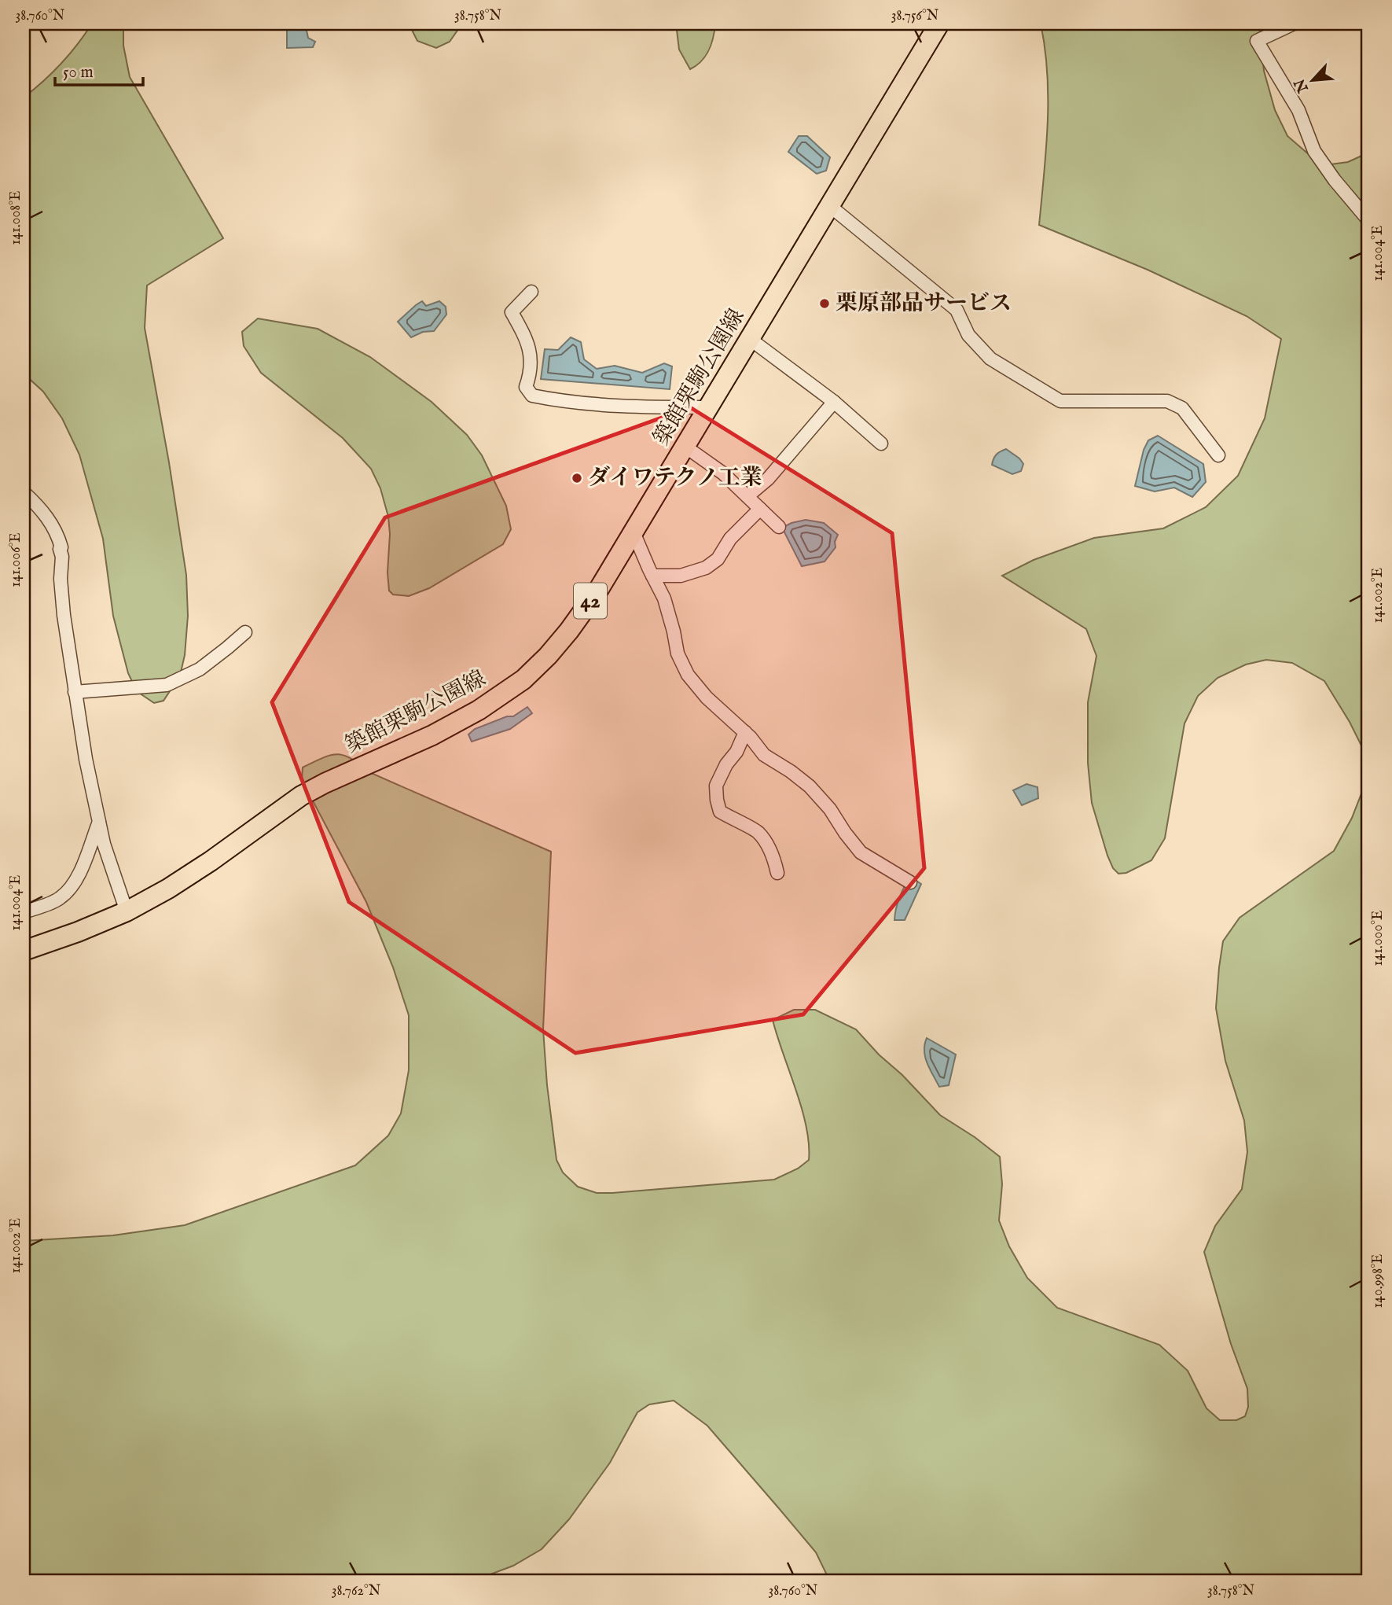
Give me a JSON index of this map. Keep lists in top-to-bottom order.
{
  "streets": {
    "main road": ["築館栗駒公園線", "42"]
  },
  "places": ["栗原部品サービス", "ダイワテクノ工業"],
  "scale_bar": "50 m",
  "north": "bottom left",
  "coordinates": [
    "38.760°N",
    "38.758°N",
    "38.756°N",
    "141.008°E",
    "141.004°E",
    "141.006°E",
    "141.002°E",
    "141.000°E",
    "140.998°E",
    "38.762°N"
  ]
}
